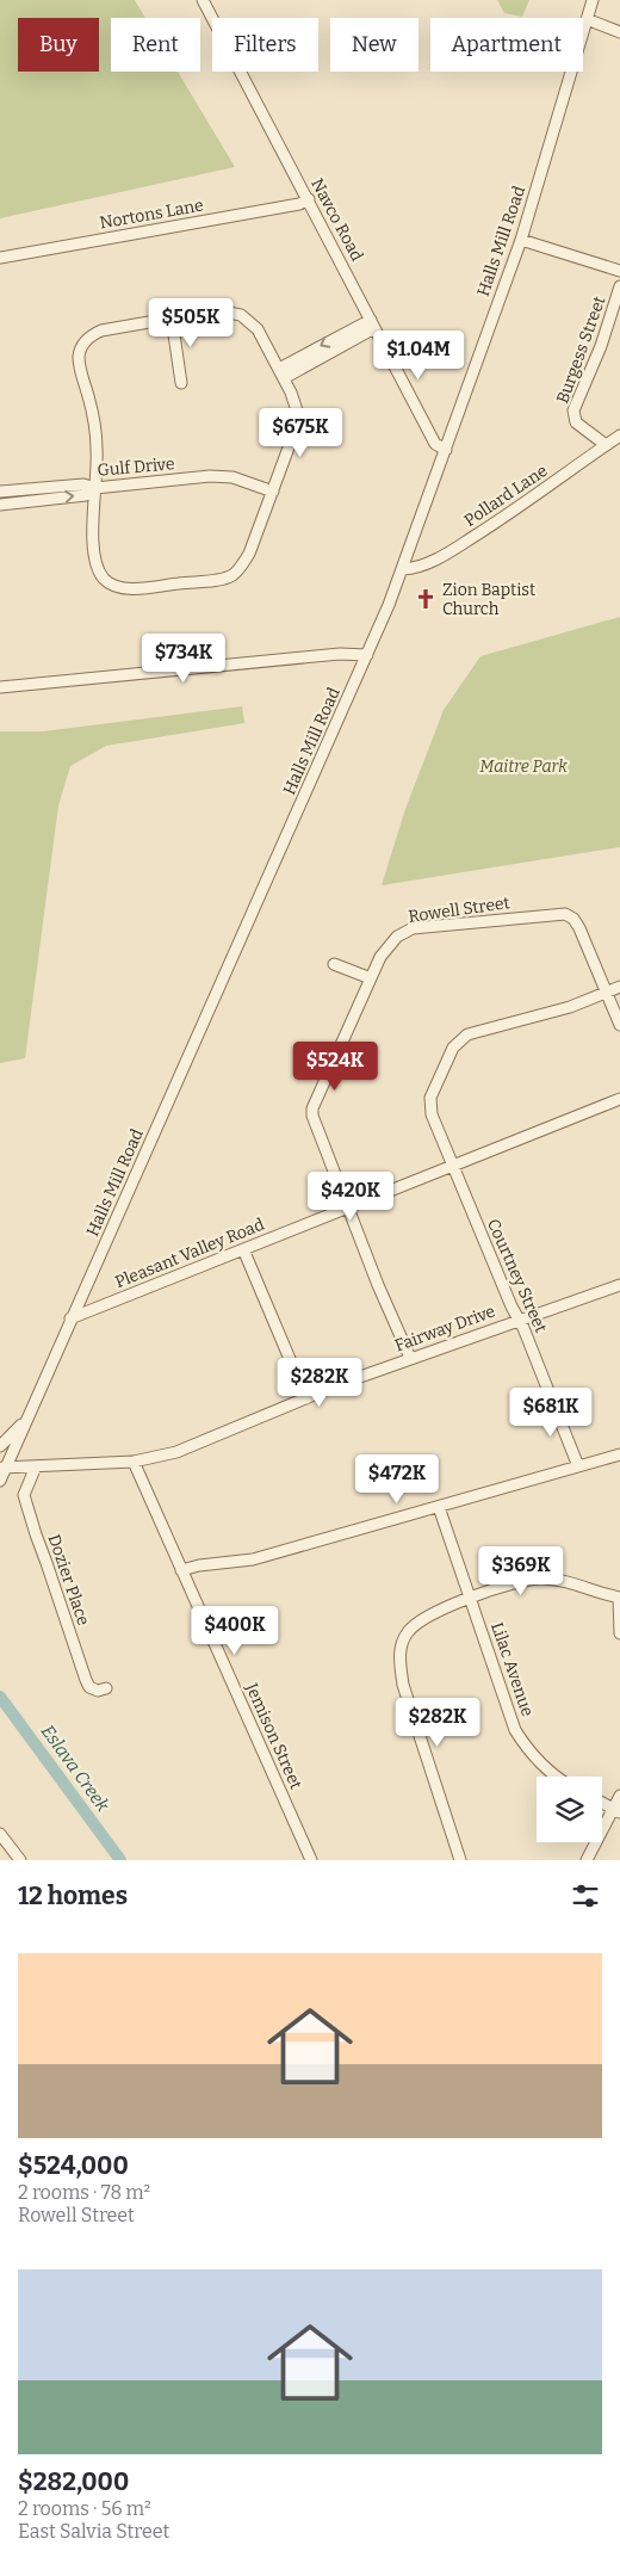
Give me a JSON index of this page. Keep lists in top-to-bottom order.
{
  "streets": {
    "street": [
      "Nortons Lane",
      "Navco Road",
      "Halls Mill Road",
      "Burgess Street",
      "Gulf Drive",
      "Pollard Lane",
      "Rowell Street",
      "Pleasant Valley Road",
      "Courtney Street",
      "Fairway Drive",
      "Dozier Place",
      "Lilac Avenue",
      "Jemison Street"
    ]
  },
  "crossings": [
    ["Nortons Lane", "Navco Road"],
    ["Navco Road", "Halls Mill Road"],
    ["Halls Mill Road", "Pollard Lane"],
    ["Halls Mill Road", "Pleasant Valley Road"],
    ["Halls Mill Road", "Fairway Drive"],
    ["Burgess Street", "Pollard Lane"],
    ["Rowell Street", "Pleasant Valley Road"],
    ["Rowell Street", "Courtney Street"],
    ["Rowell Street", "Fairway Drive"],
    ["Pleasant Valley Road", "Courtney Street"],
    ["Courtney Street", "Fairway Drive"],
    ["Fairway Drive", "Dozier Place"],
    ["Fairway Drive", "Jemison Street"]
  ],
  "water": ["Eslava Creek"],
  "parks": ["Maitre Park"],
  "places": {
    "church": ["Zion Baptist Church"]
  },
  "page": {
    "chip": [
      "Buy",
      "Rent",
      "Filters",
      "New",
      "Apartment"
    ],
    "price": [
      "$505K",
      "$1.04M",
      "$675K",
      "$734K",
      "$524K",
      "$420K",
      "$282K",
      "$681K",
      "$472K",
      "$369K",
      "$400K",
      "$282K"
    ],
    "heading": "12 homes",
    "list": [
      {
        "name": "$524,000",
        "note": "2 rooms · 78 m² · Rowell Street"
      },
      {
        "name": "$282,000",
        "note": "2 rooms · 56 m² · East Salvia Street"
      }
    ]
  }
}
